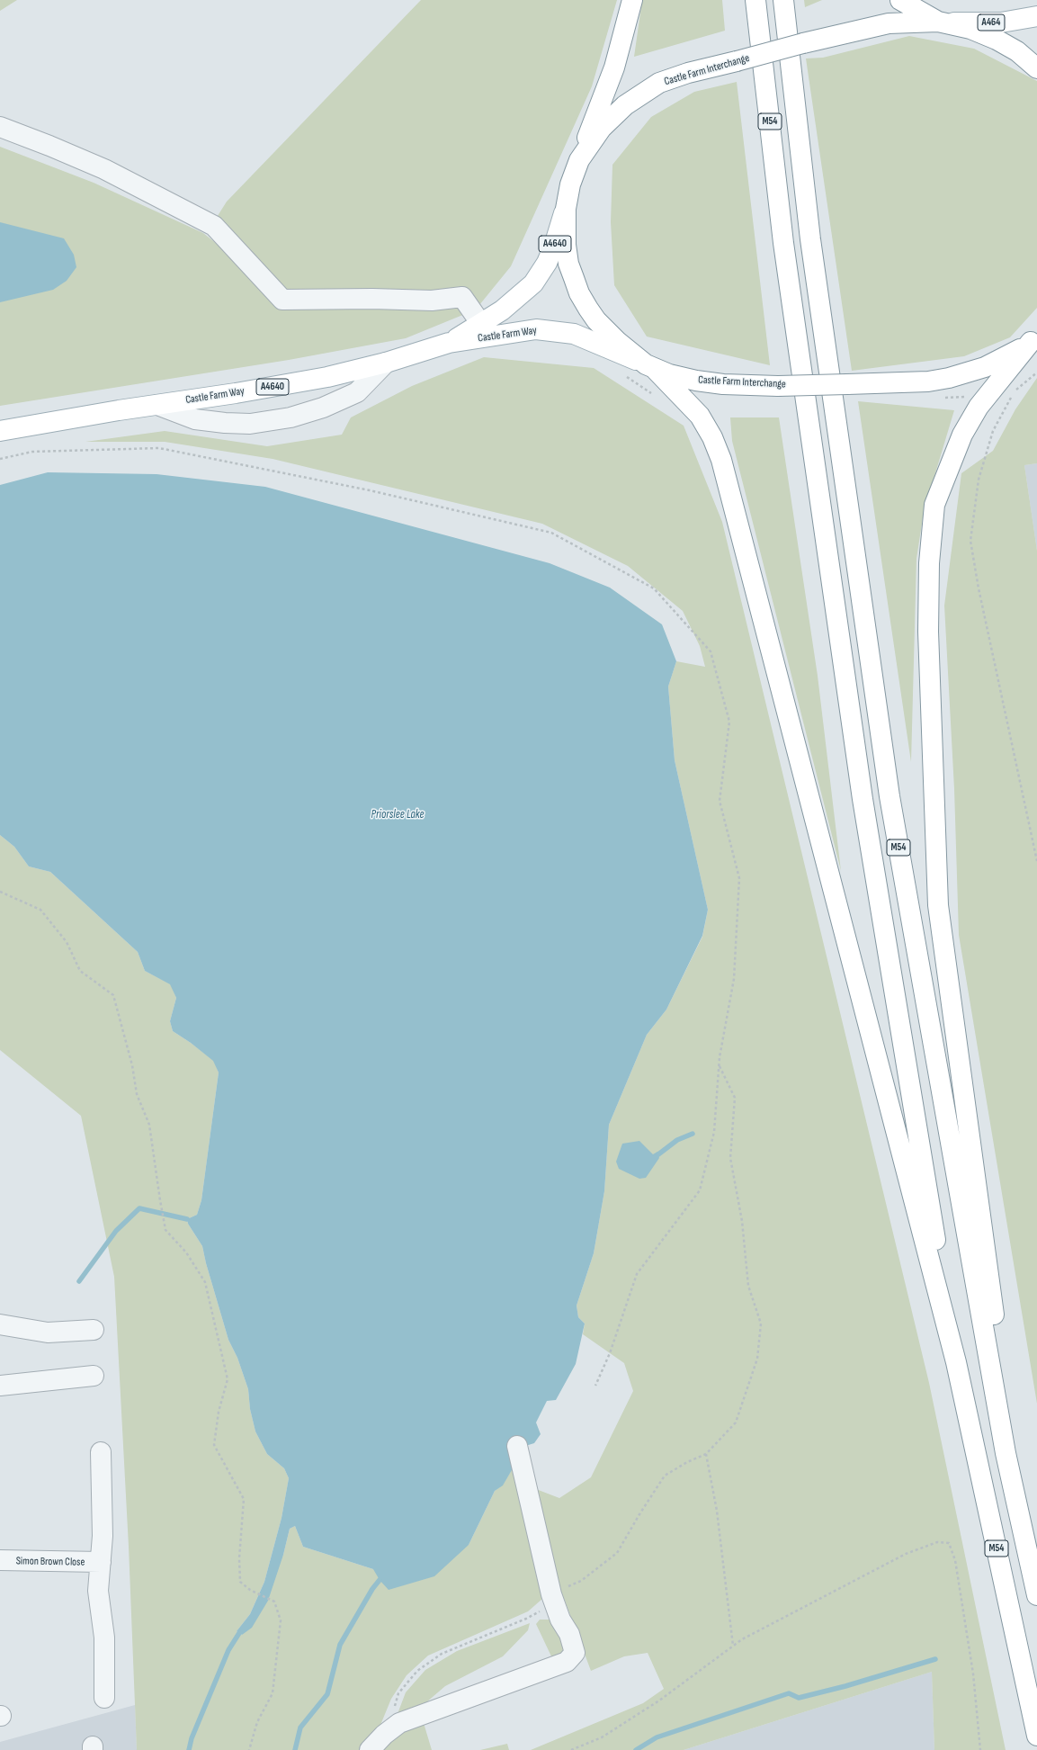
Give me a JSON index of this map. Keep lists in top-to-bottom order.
{
  "streets": {
    "main road": [
      "A464",
      "Castle Farm Interchange",
      "M54",
      "A4640",
      "Castle Farm Way"
    ],
    "street": ["Simon Brown Close"]
  },
  "crossings": [
    ["A464", "Castle Farm Interchange"],
    ["Castle Farm Interchange", "Castle Farm Way"]
  ],
  "water": ["Priorslee Lake"]
}
